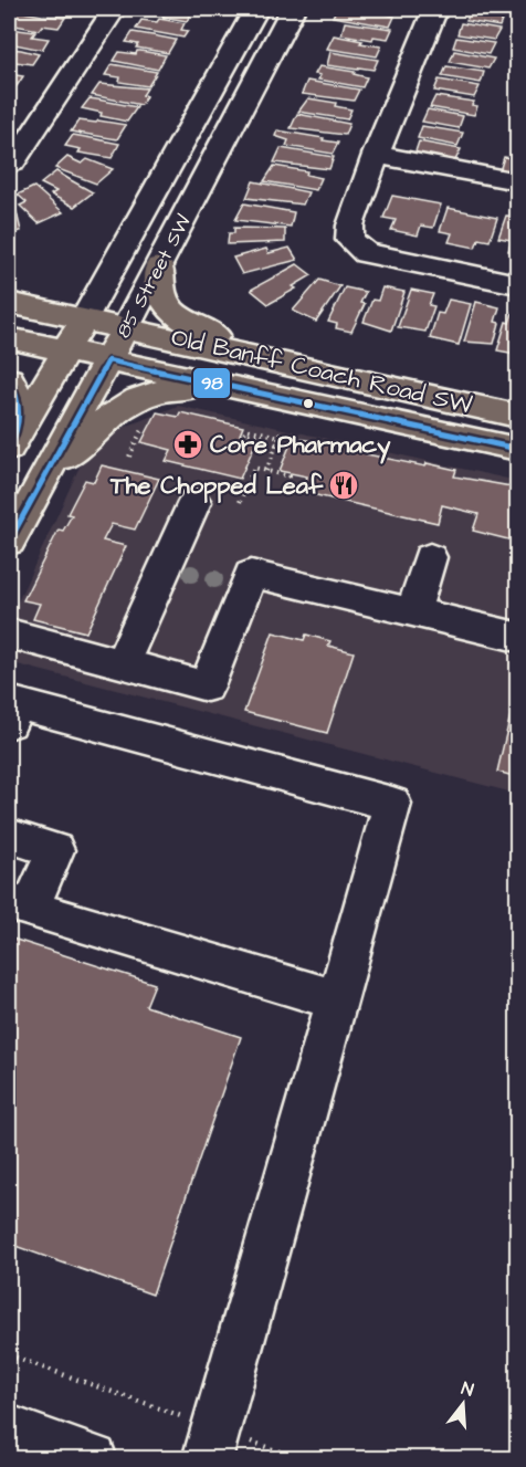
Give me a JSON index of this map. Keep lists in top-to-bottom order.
{
  "streets": {
    "main road": ["85 Street SW", "Old Banff Coach Road SW"]
  },
  "crossings": [
    ["85 Street SW", "Old Banff Coach Road SW"]
  ],
  "places": {
    "pharmacy": ["Core Pharmacy"],
    "restaurant": ["The Chopped Leaf"]
  },
  "lines": ["transit line 98"],
  "north": "top"
}
